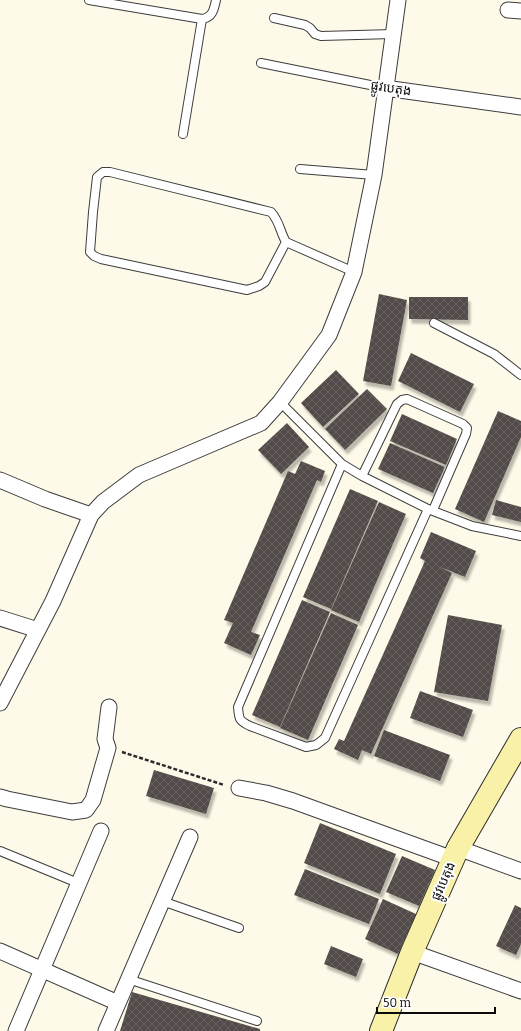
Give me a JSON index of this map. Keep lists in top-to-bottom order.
{
  "streets": {
    "street": ["ផ្លូវបេតុង"]
  },
  "scale_bar": "50 m"
}
